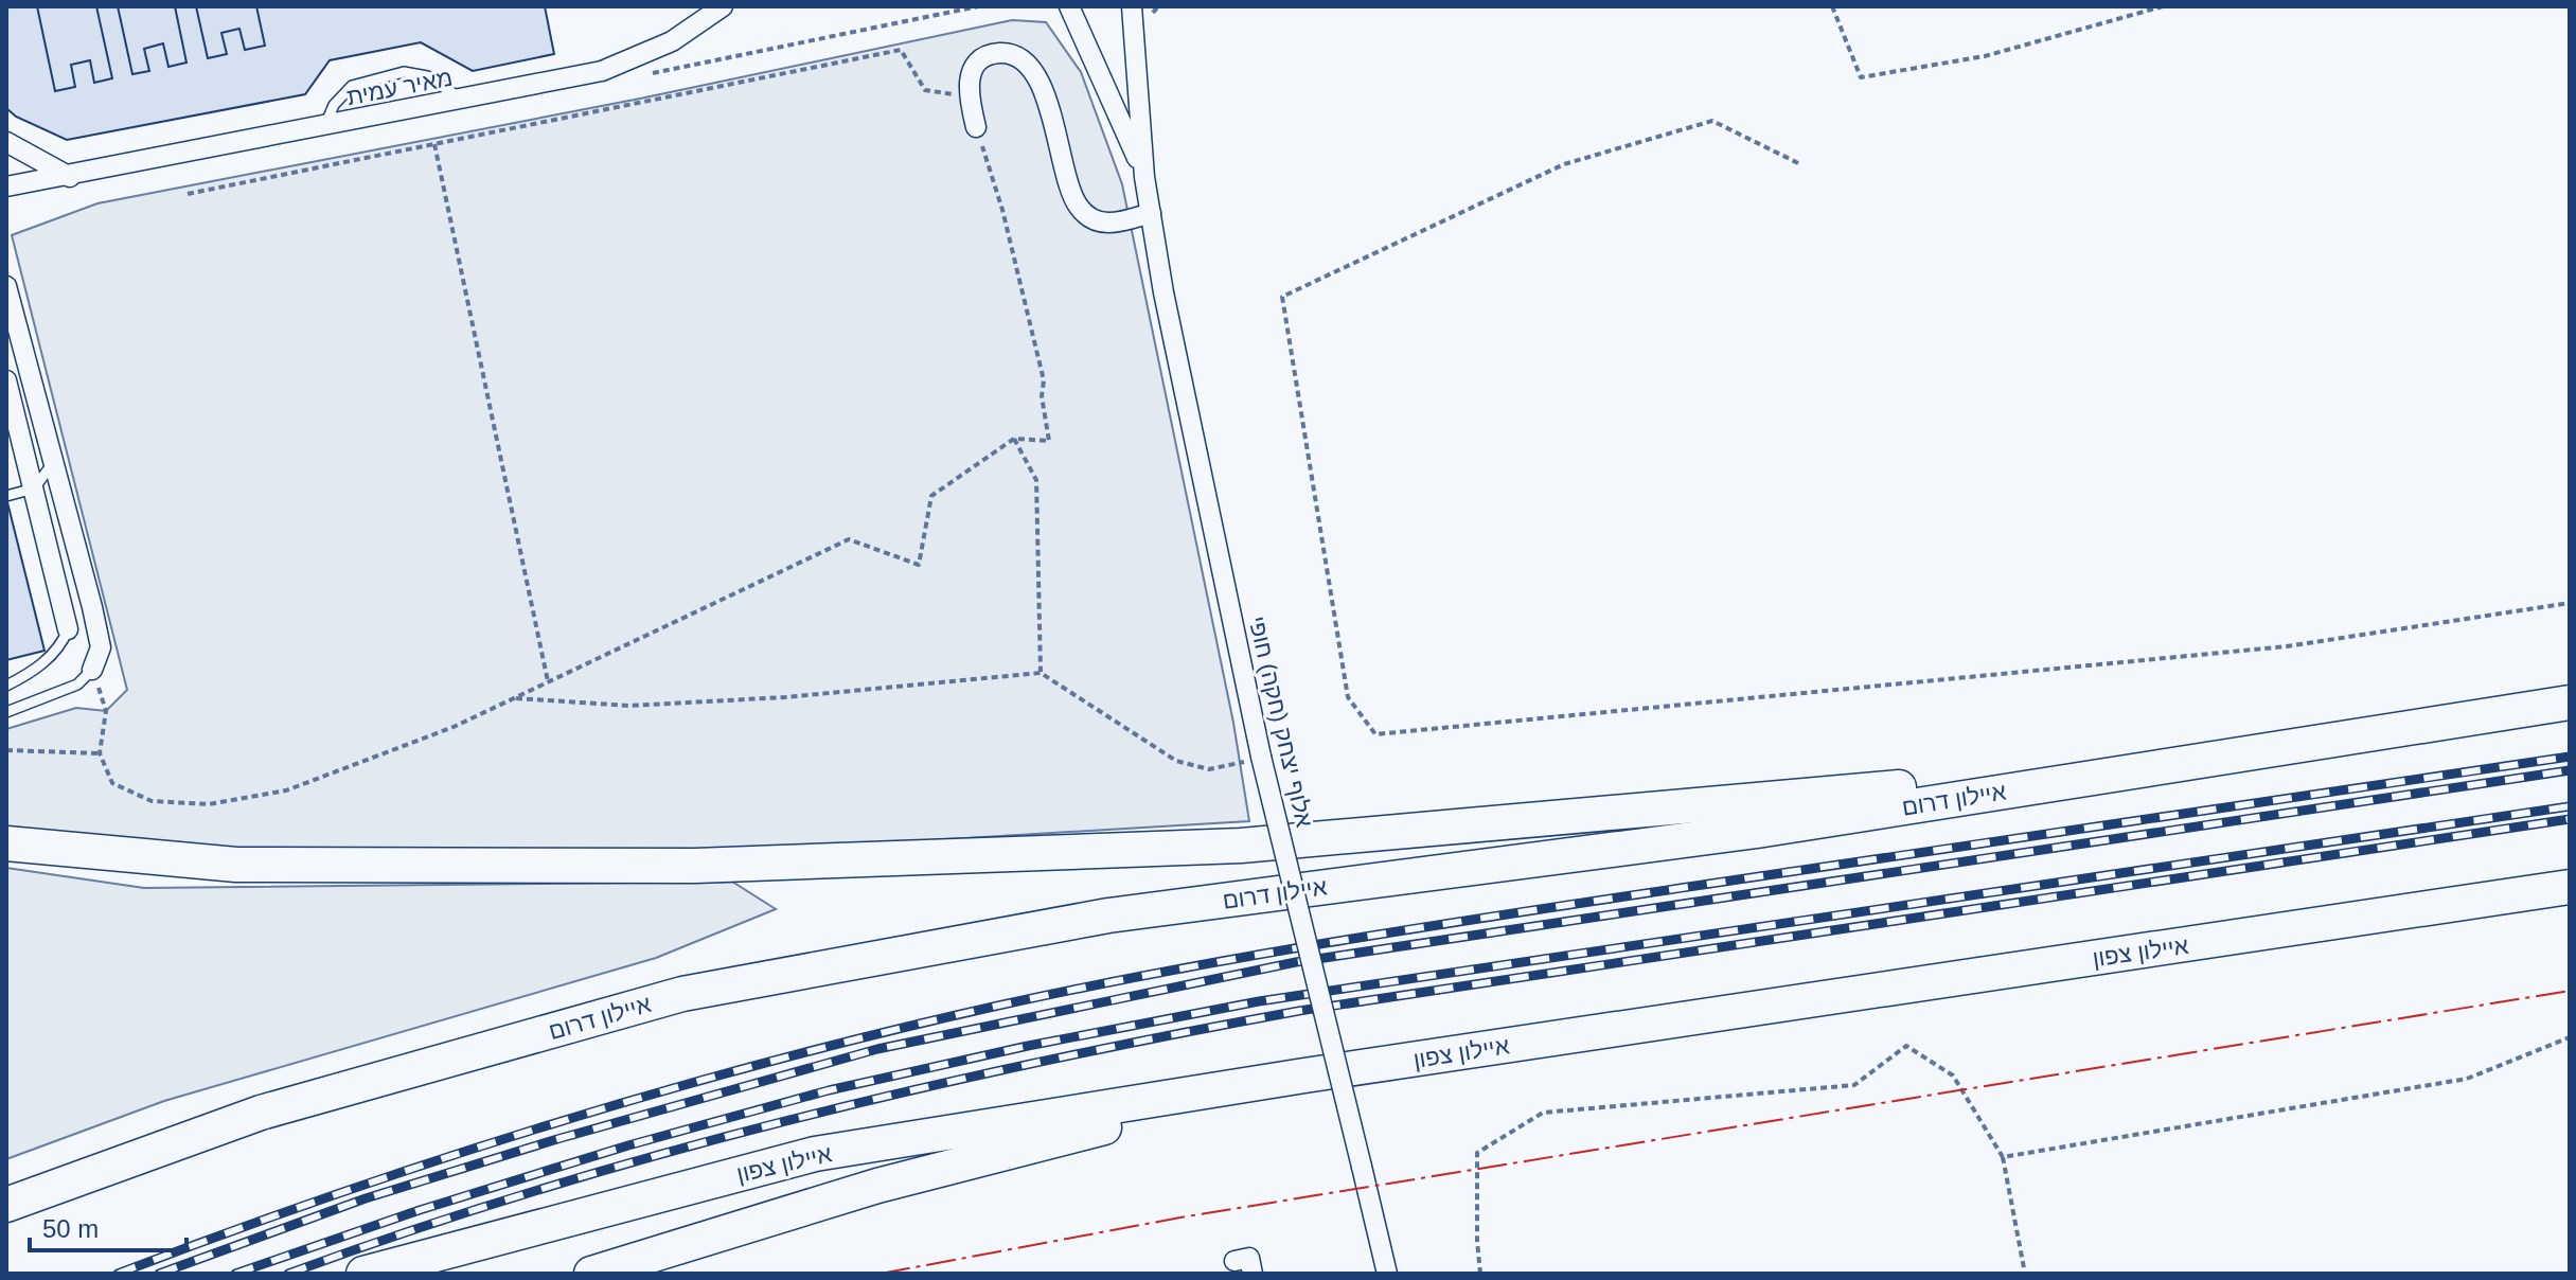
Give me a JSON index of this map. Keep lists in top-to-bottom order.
{
  "streets": {
    "highway": ["איילון דרום", "איילון צפון"],
    "street": ["מאיר עמית", "אלוף יצחק (חקה) חופי"]
  },
  "scale_bar": "50 m"
}
